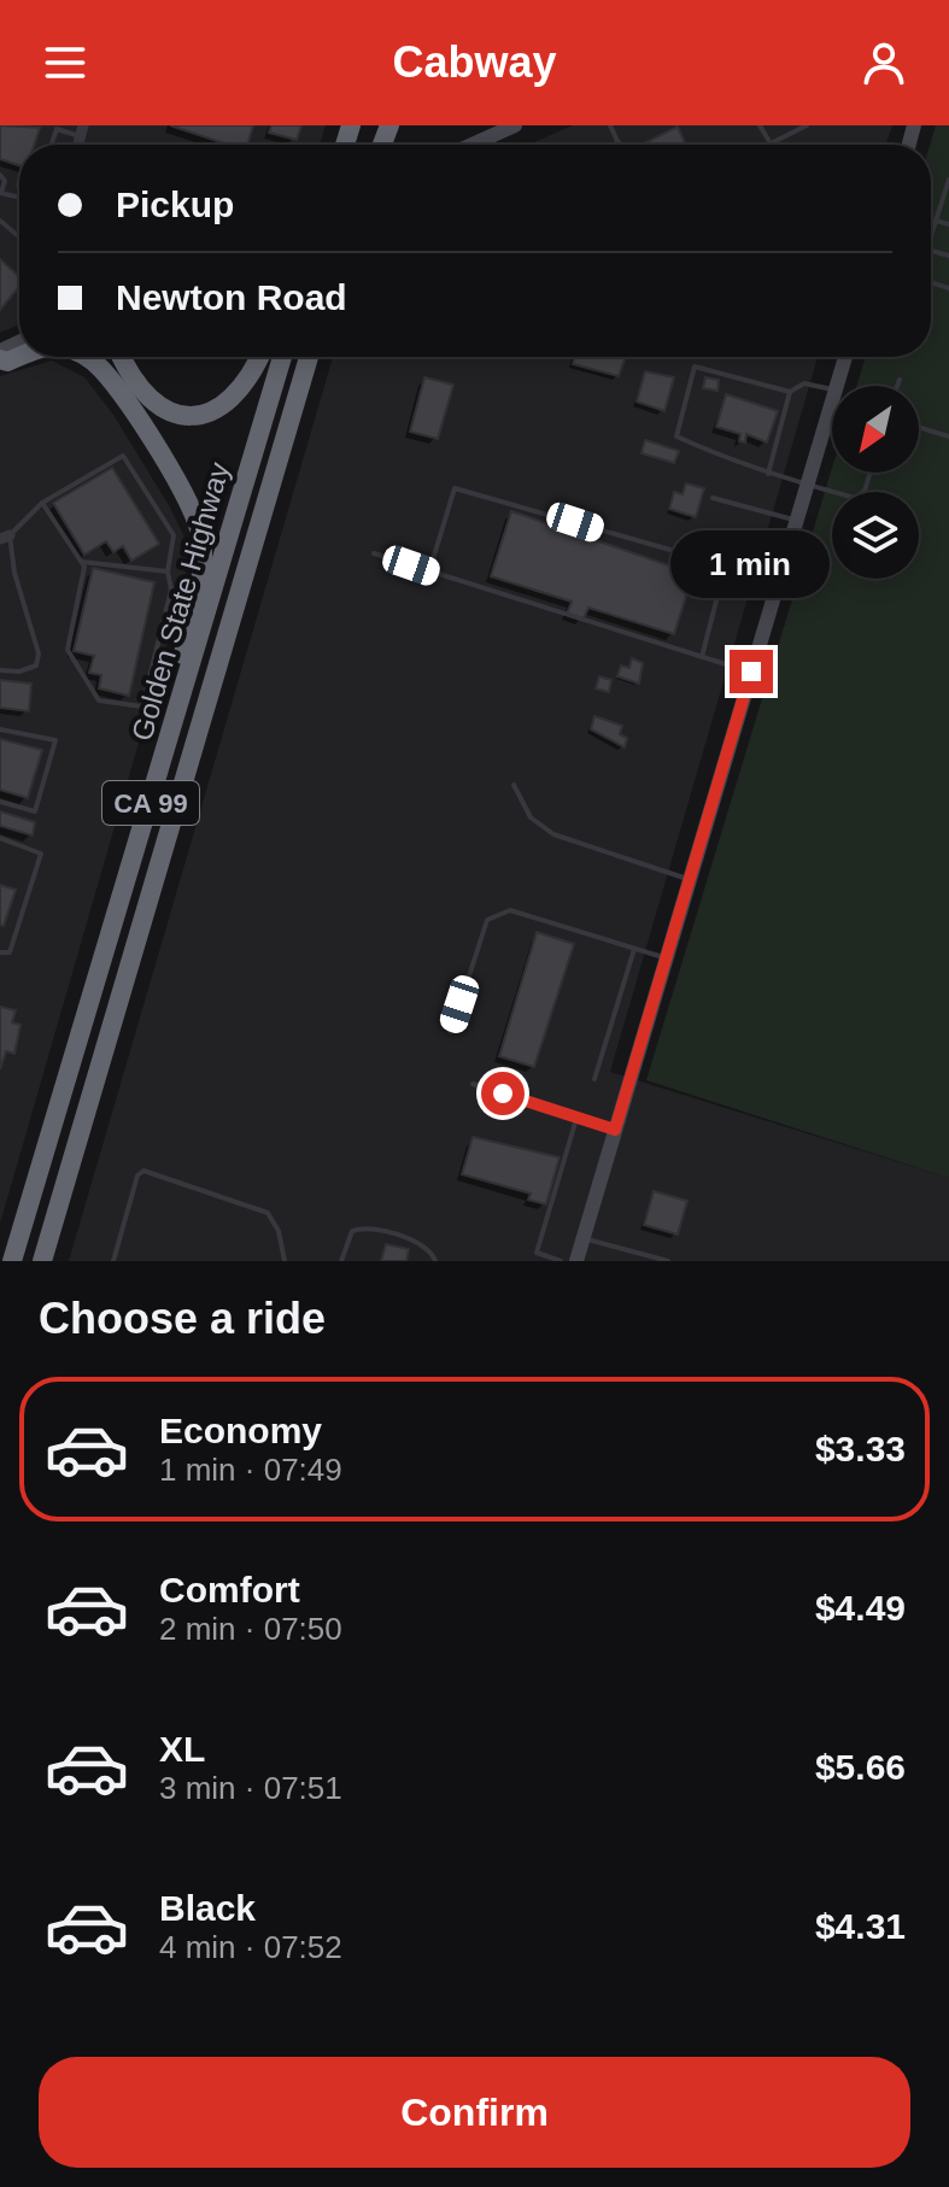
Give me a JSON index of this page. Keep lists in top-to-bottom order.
{
  "streets": {
    "highway": ["Golden State Highway", "CA 99"]
  },
  "north": "bottom left",
  "page": {
    "header": "Cabway",
    "banner": ["Pickup", "Newton Road"],
    "bubble": "1 min",
    "heading": "Choose a ride",
    "list": [
      {
        "name": "Economy",
        "note": "1 min · 07:49",
        "value": "$3.33"
      },
      {
        "name": "Comfort",
        "note": "2 min · 07:50",
        "value": "$4.49"
      },
      {
        "name": "XL",
        "note": "3 min · 07:51",
        "value": "$5.66"
      },
      {
        "name": "Black",
        "note": "4 min · 07:52",
        "value": "$4.31"
      }
    ],
    "buttons": "Confirm"
  }
}
